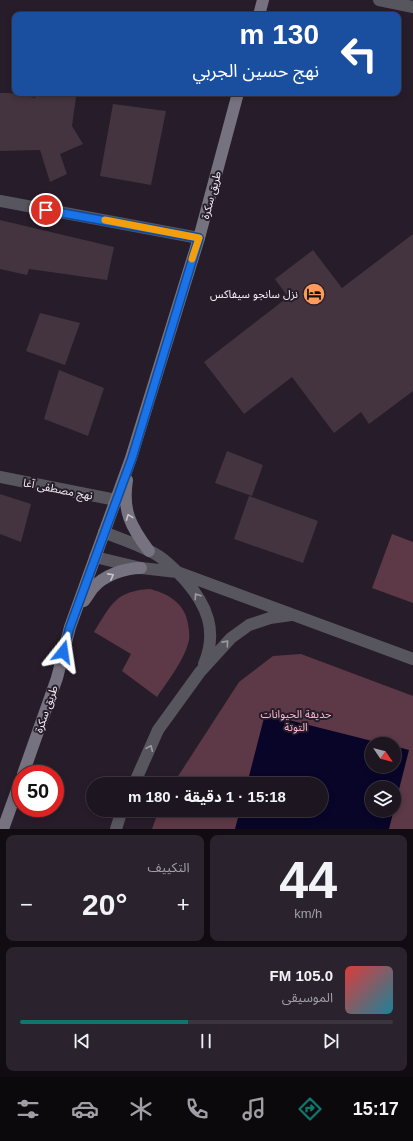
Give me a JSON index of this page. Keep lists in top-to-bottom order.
{
  "streets": {
    "main road": ["طريق سكرة"],
    "street": ["نهج مصطفى آغا"]
  },
  "crossings": [
    ["طريق سكرة", "نهج مصطفى آغا"]
  ],
  "parks": ["حديقة الحيوانات التوتة"],
  "places": {
    "hotel": ["نزل سانجو سيفاكس"]
  },
  "north": "bottom right",
  "page": {
    "turn": ["130 m", "نهج حسين الجربي"],
    "limit": "50",
    "trip": "15:18 · 1 دقيقة · 180 m",
    "tile": [
      ["44", "km/h"],
      "التكييف"
    ],
    "heat": ["−", "20°", "+"],
    "song": ["105.0 FM", "الموسيقى"],
    "tabs": "15:17"
  }
}
